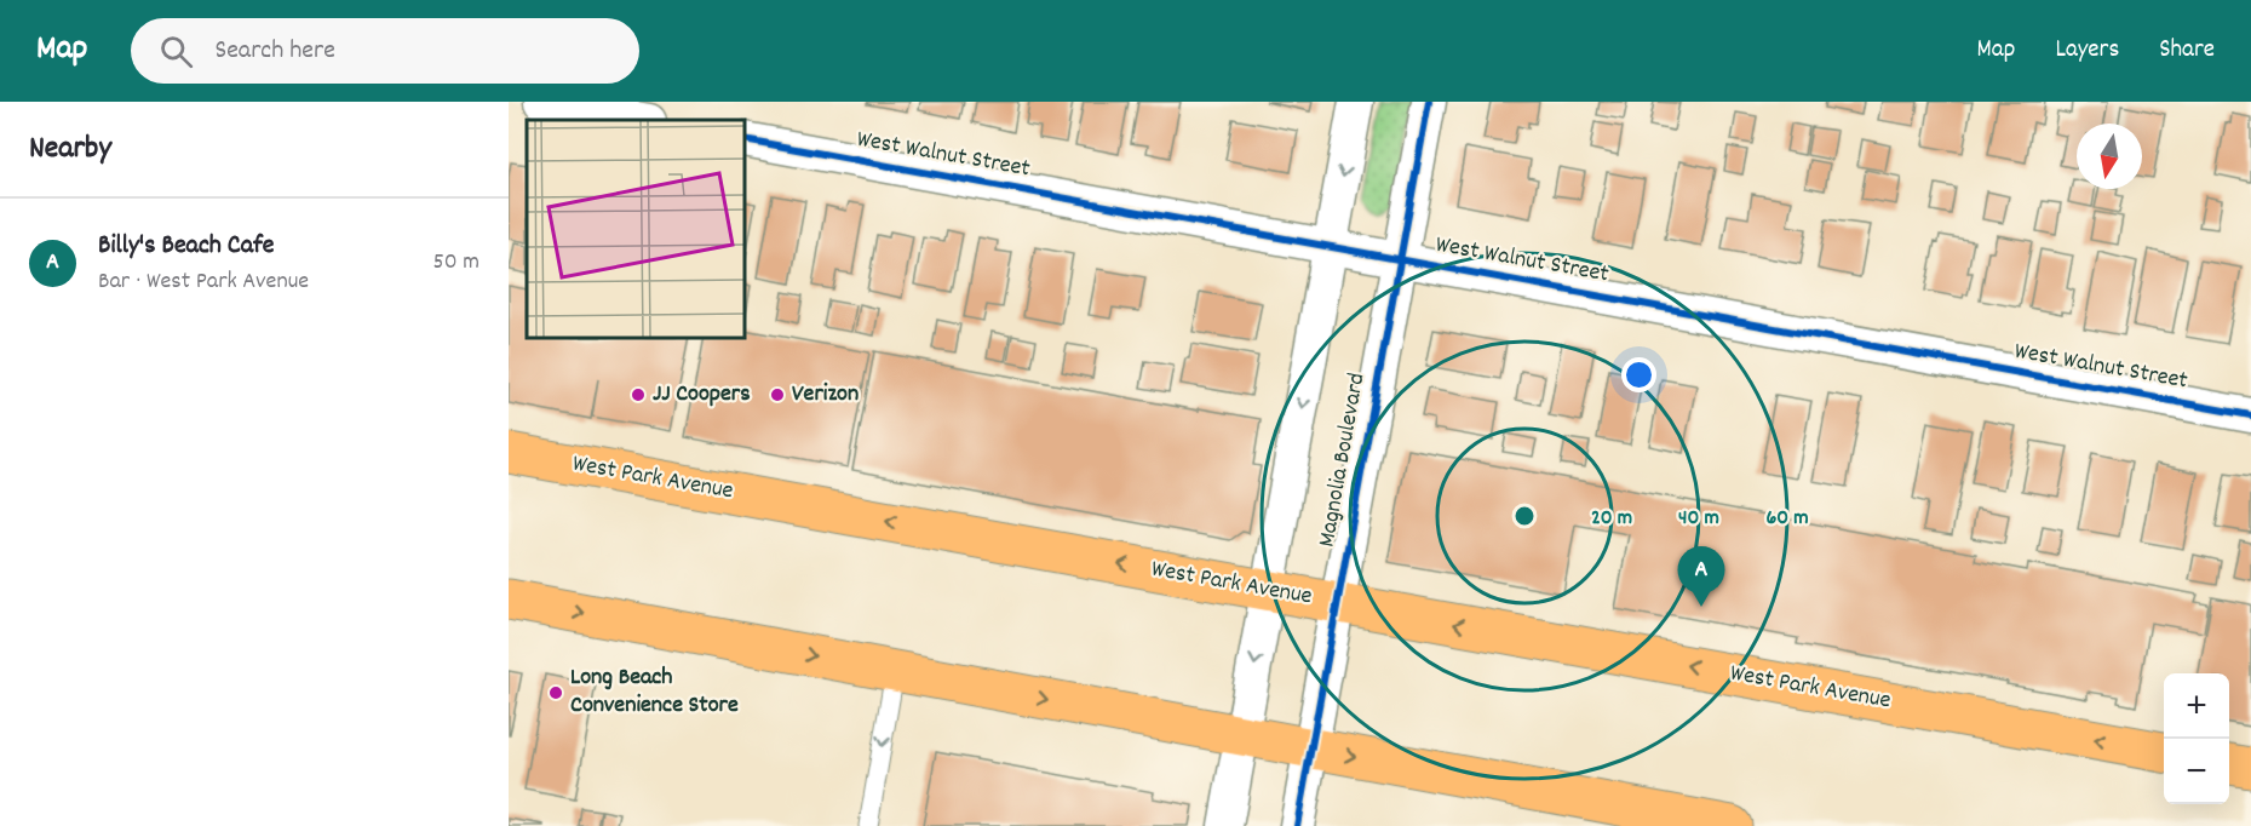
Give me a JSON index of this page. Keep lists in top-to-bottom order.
{
  "streets": {
    "highway": ["West Park Avenue"],
    "street": ["West Walnut Street", "Magnolia Boulevard"]
  },
  "crossings": [
    ["West Walnut Street", "Magnolia Boulevard"],
    ["Magnolia Boulevard", "West Park Avenue"]
  ],
  "places": ["JJ Coopers", "Verizon", "Long Beach Convenience Store"],
  "north": "bottom",
  "page": {
    "header": "Map",
    "search": "Search here",
    "nav": ["Map", "Layers", "Share"],
    "heading": "Nearby",
    "list": [
      {
        "mark": "A",
        "name": "Billy's Beach Cafe",
        "note": "Bar · West Park Avenue",
        "value": "50 m"
      }
    ],
    "pins": "A",
    "map_buttons": ["+", "−"]
  },
  "rings": ["20 m", "40 m", "60 m"]
}
